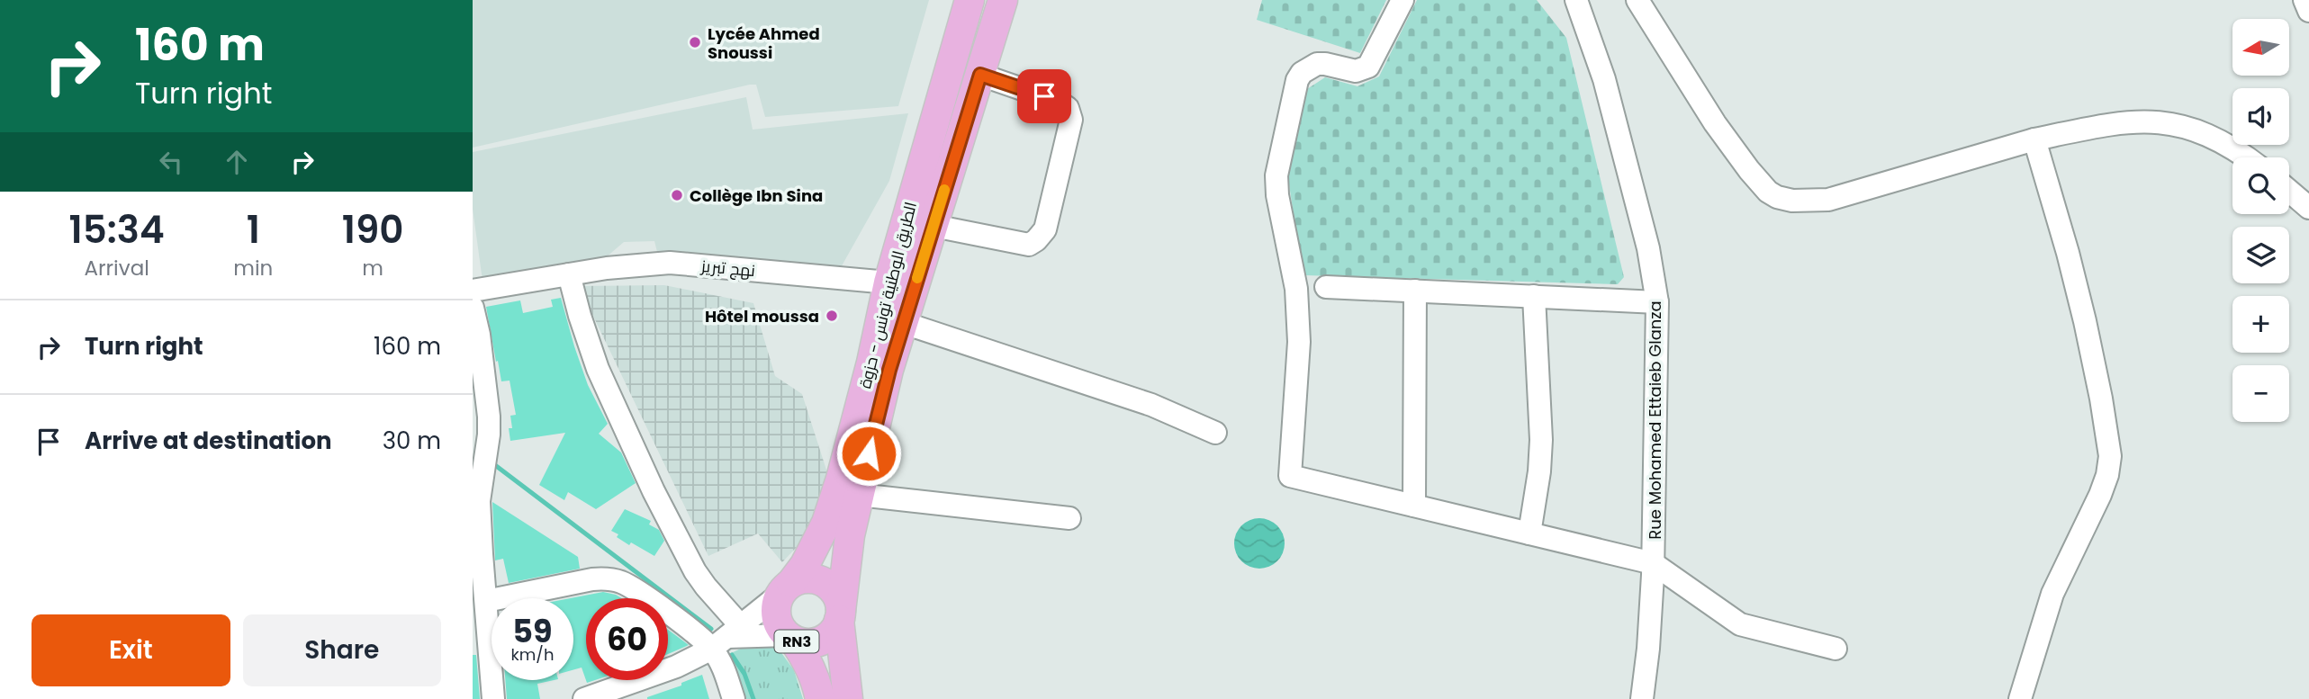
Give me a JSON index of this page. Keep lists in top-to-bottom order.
{
  "streets": {
    "main road": ["الطريق الوطنية تونس - حزوة", "RN3"],
    "street": ["نهج تبريز", "Rue Mohamed Ettaieb Glanza"]
  },
  "crossings": [
    ["نهج تبريز", "الطريق الوطنية تونس - حزوة"],
    ["الطريق الوطنية تونس - حزوة", "RN3"]
  ],
  "places": ["Lycée Ahmed Snoussi", "Collège Ibn Sina", "Hôtel moussa"],
  "north": "left",
  "page": {
    "turn": ["160 m", "Turn right"],
    "map_buttons": ["+", "−"],
    "eta": [
      "15:34",
      "Arrival",
      "1",
      "min",
      "190",
      "m"
    ],
    "list": [
      {
        "name": "Turn right",
        "value": "160 m"
      },
      {
        "name": "Arrive at destination",
        "value": "30 m"
      }
    ],
    "speed": "59 km/h",
    "limit": "60",
    "buttons": ["Exit", "Share"]
  }
}
